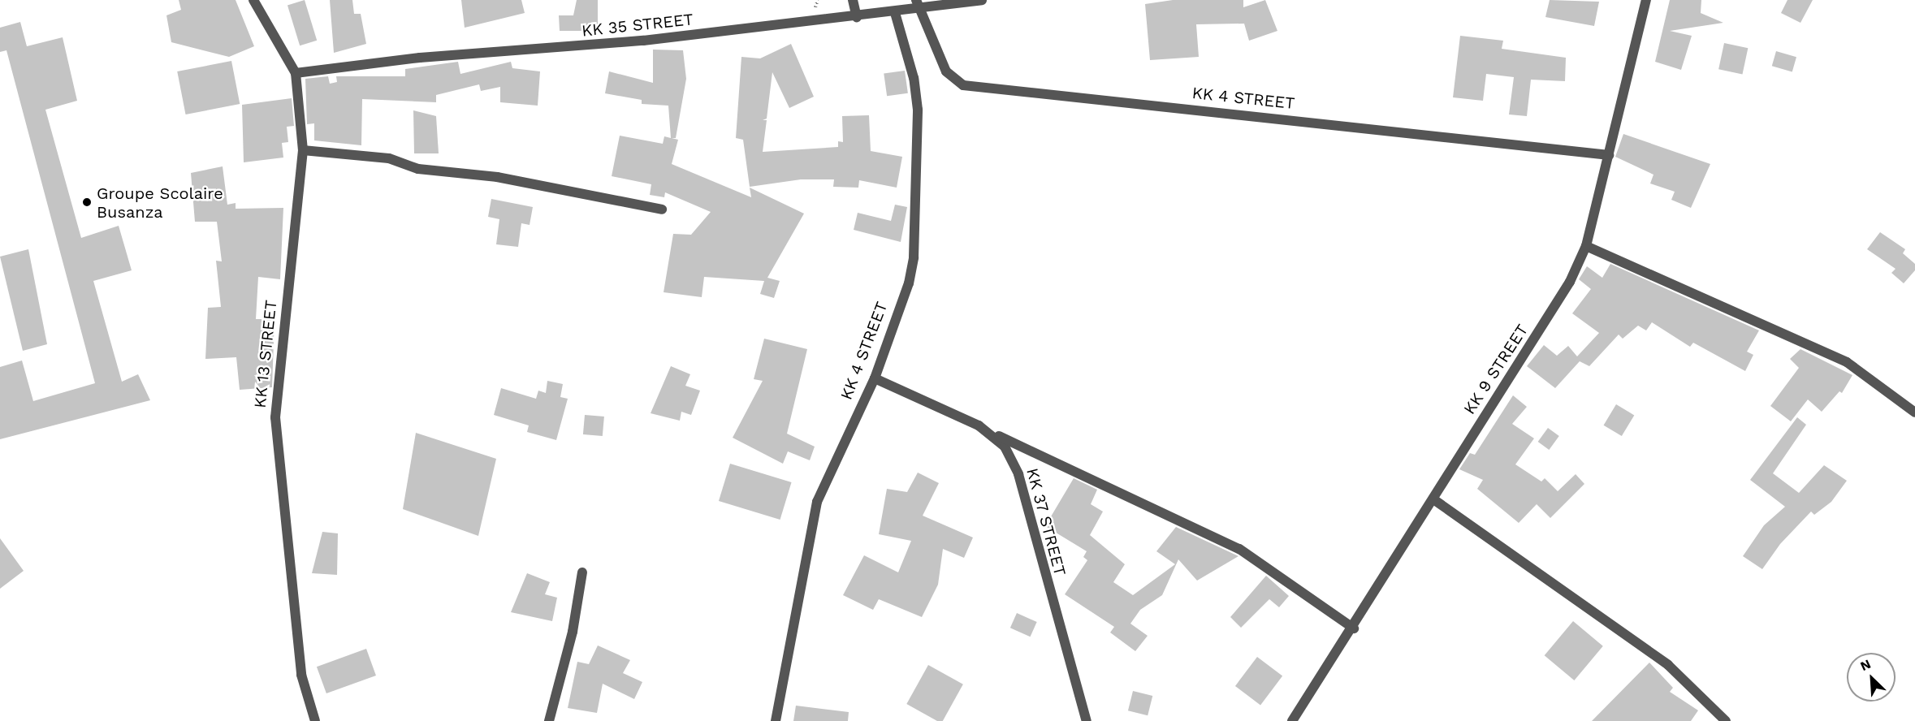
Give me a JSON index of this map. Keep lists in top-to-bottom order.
{
  "streets": {
    "street": [
      "KK 35 STREET",
      "KK 4 STREET",
      "KK 13 STREET",
      "KK 9 STREET",
      "KK 37 STREET"
    ]
  },
  "crossings": [
    ["KK 35 STREET", "KK 4 STREET"],
    ["KK 35 STREET", "KK 13 STREET"],
    ["KK 4 STREET", "KK 9 STREET"]
  ],
  "places": ["Groupe Scolaire Busanza"],
  "north": "top left"
}
